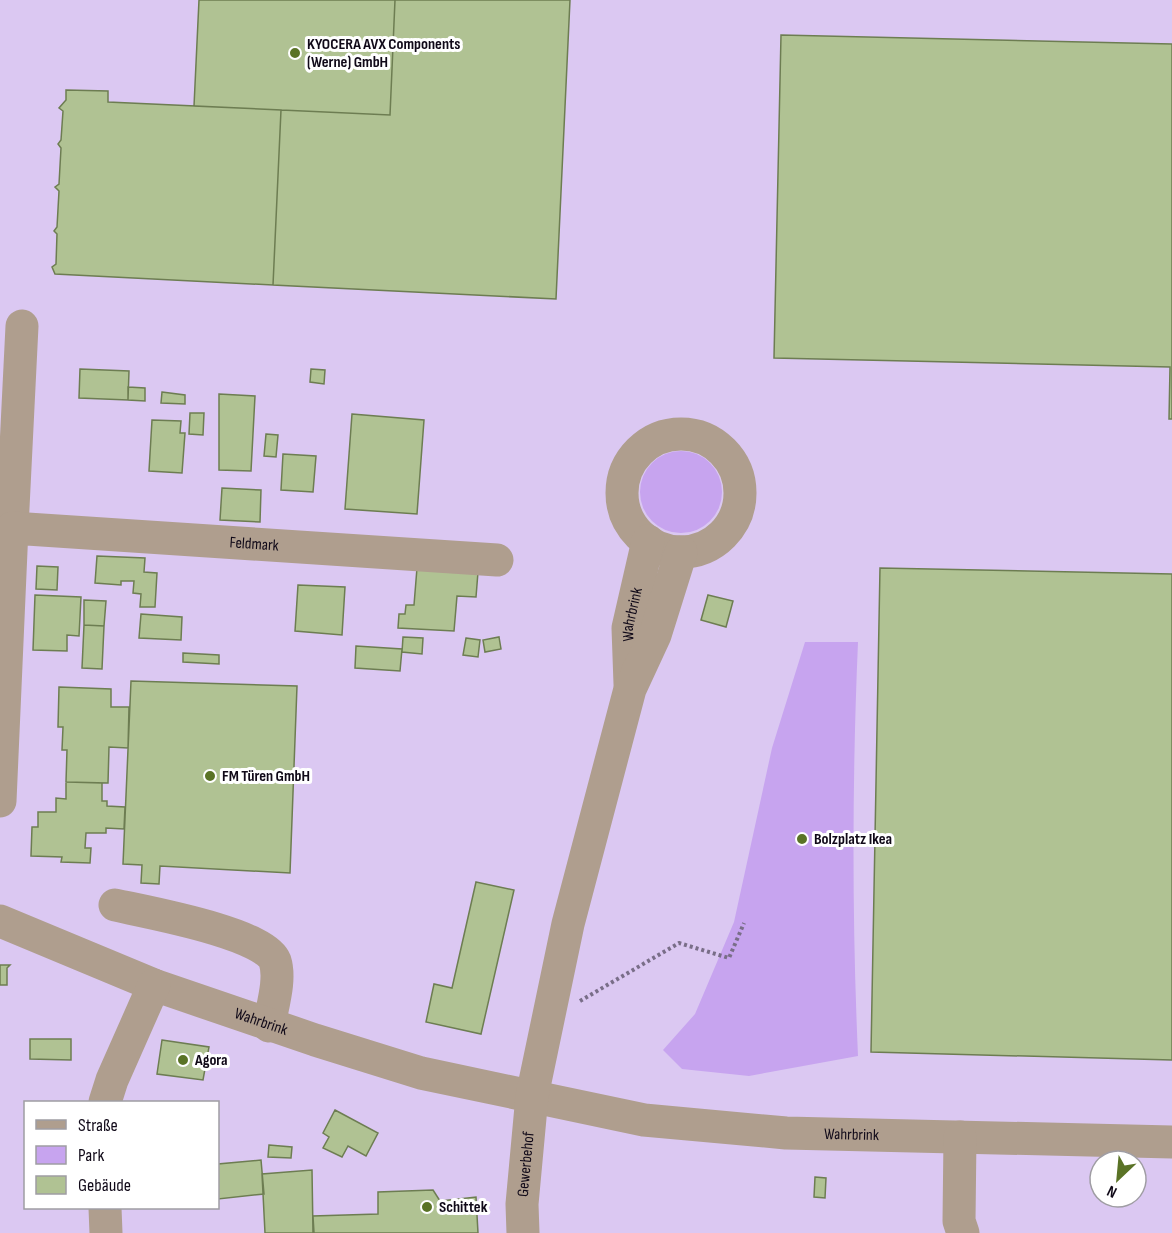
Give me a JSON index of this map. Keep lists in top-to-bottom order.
{
  "streets": {
    "street": ["Feldmark", "Wahrbrink", "Gewerbehof"]
  },
  "crossings": [
    ["Wahrbrink", "Gewerbehof"]
  ],
  "places": [
    "KYOCERA AVX Components (Werne) GmbH",
    "FM Türen GmbH",
    "Bolzplatz Ikea",
    "Agora",
    "Schittek"
  ],
  "legend": ["Straße", "Park", "Gebäude"],
  "north": "bottom left"
}
